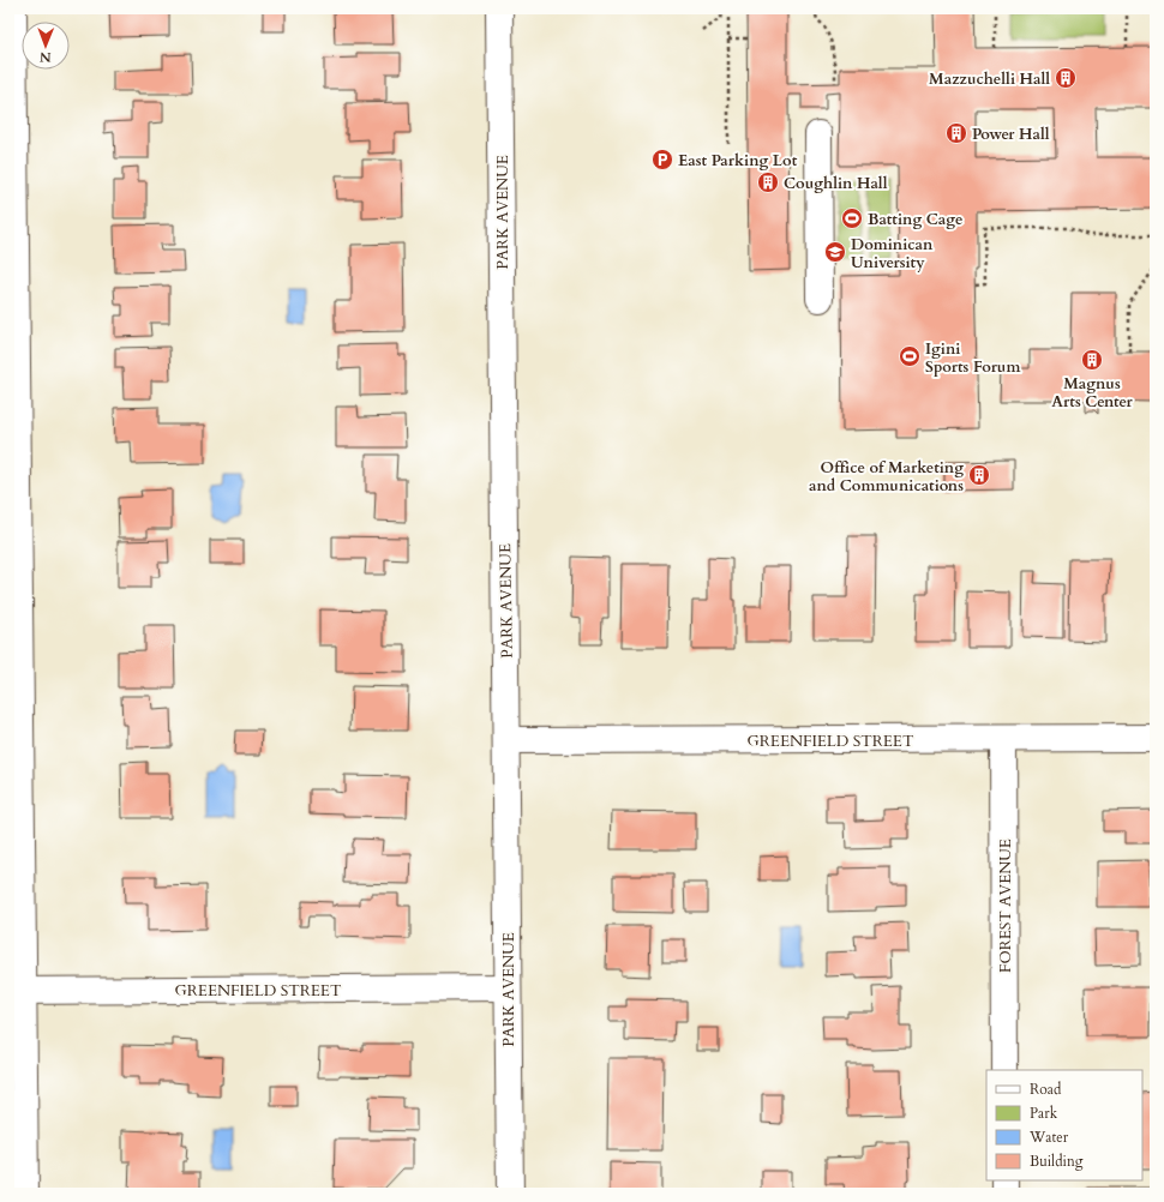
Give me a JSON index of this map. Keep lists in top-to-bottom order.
{
  "streets": {
    "street": ["PARK AVENUE", "GREENFIELD STREET", "FOREST AVENUE"]
  },
  "crossings": [
    ["PARK AVENUE", "GREENFIELD STREET"],
    ["GREENFIELD STREET", "FOREST AVENUE"]
  ],
  "places": {
    "building": [
      "Mazzuchelli Hall",
      "Power Hall",
      "Coughlin Hall",
      "Magnus Arts Center",
      "Office of Marketing and Communications"
    ],
    "parking": ["East Parking Lot"],
    "sports": ["Batting Cage", "Igini Sports Forum"],
    "school or university": ["Dominican University"]
  },
  "legend": [
    "Road",
    "Park",
    "Water",
    "Building"
  ],
  "north": "bottom"
}
